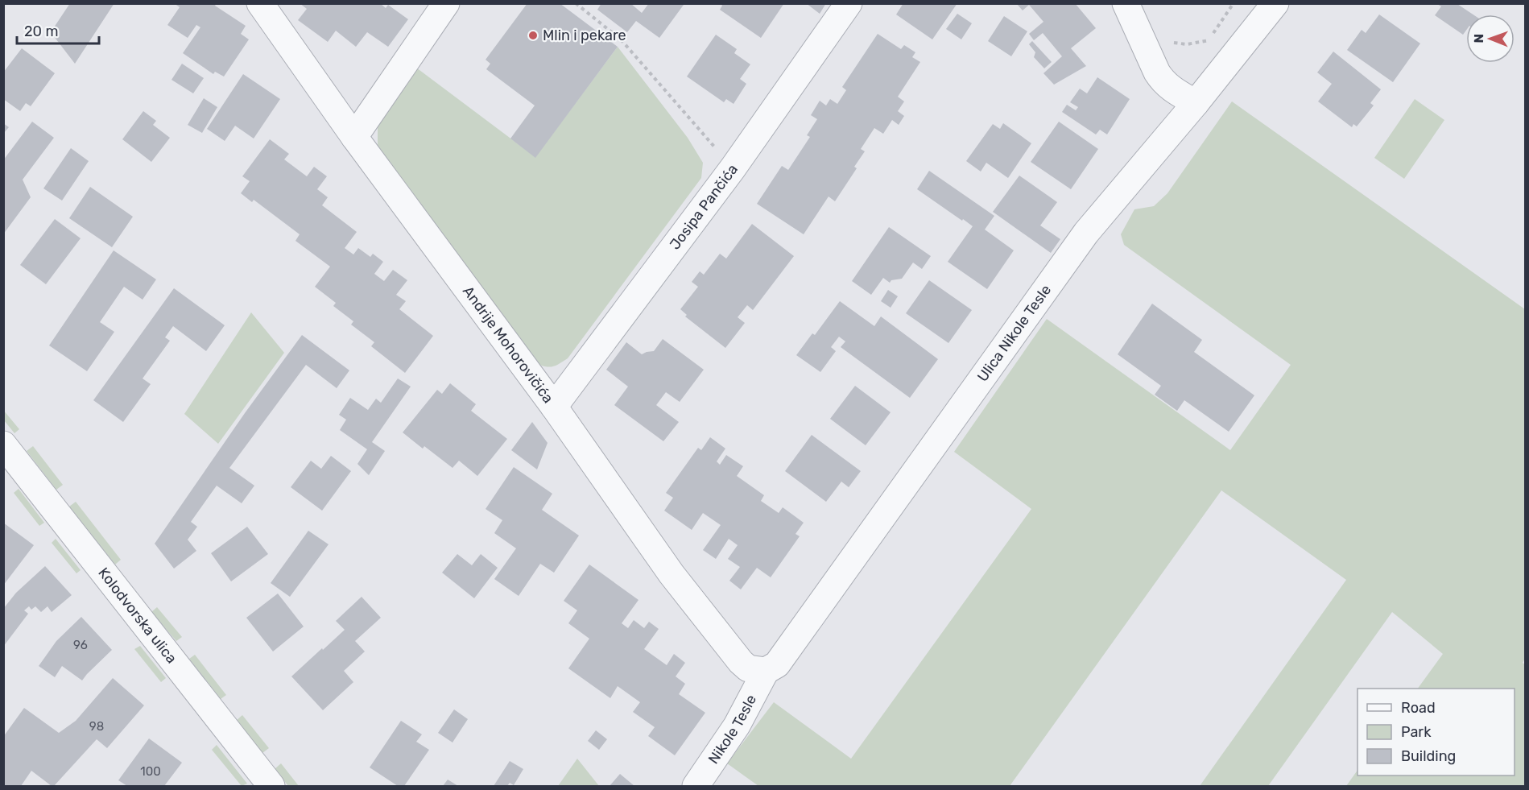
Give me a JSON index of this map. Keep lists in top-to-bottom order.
{
  "streets": {
    "street": [
      "Josipa Pančića",
      "Ulica Nikole Tesle",
      "Andrije Mohorovičića",
      "Kolodvorska ulica",
      "Nikole Tesle"
    ]
  },
  "crossings": [
    ["Josipa Pančića", "Andrije Mohorovičića"],
    ["Ulica Nikole Tesle", "Andrije Mohorovičića"],
    ["Ulica Nikole Tesle", "Nikole Tesle"],
    ["Andrije Mohorovičića", "Nikole Tesle"]
  ],
  "places": ["Mlin i pekare"],
  "house_numbers": ["96", "98", "100"],
  "legend": ["Road", "Park", "Building"],
  "scale_bar": "20 m",
  "north": "left"
}
